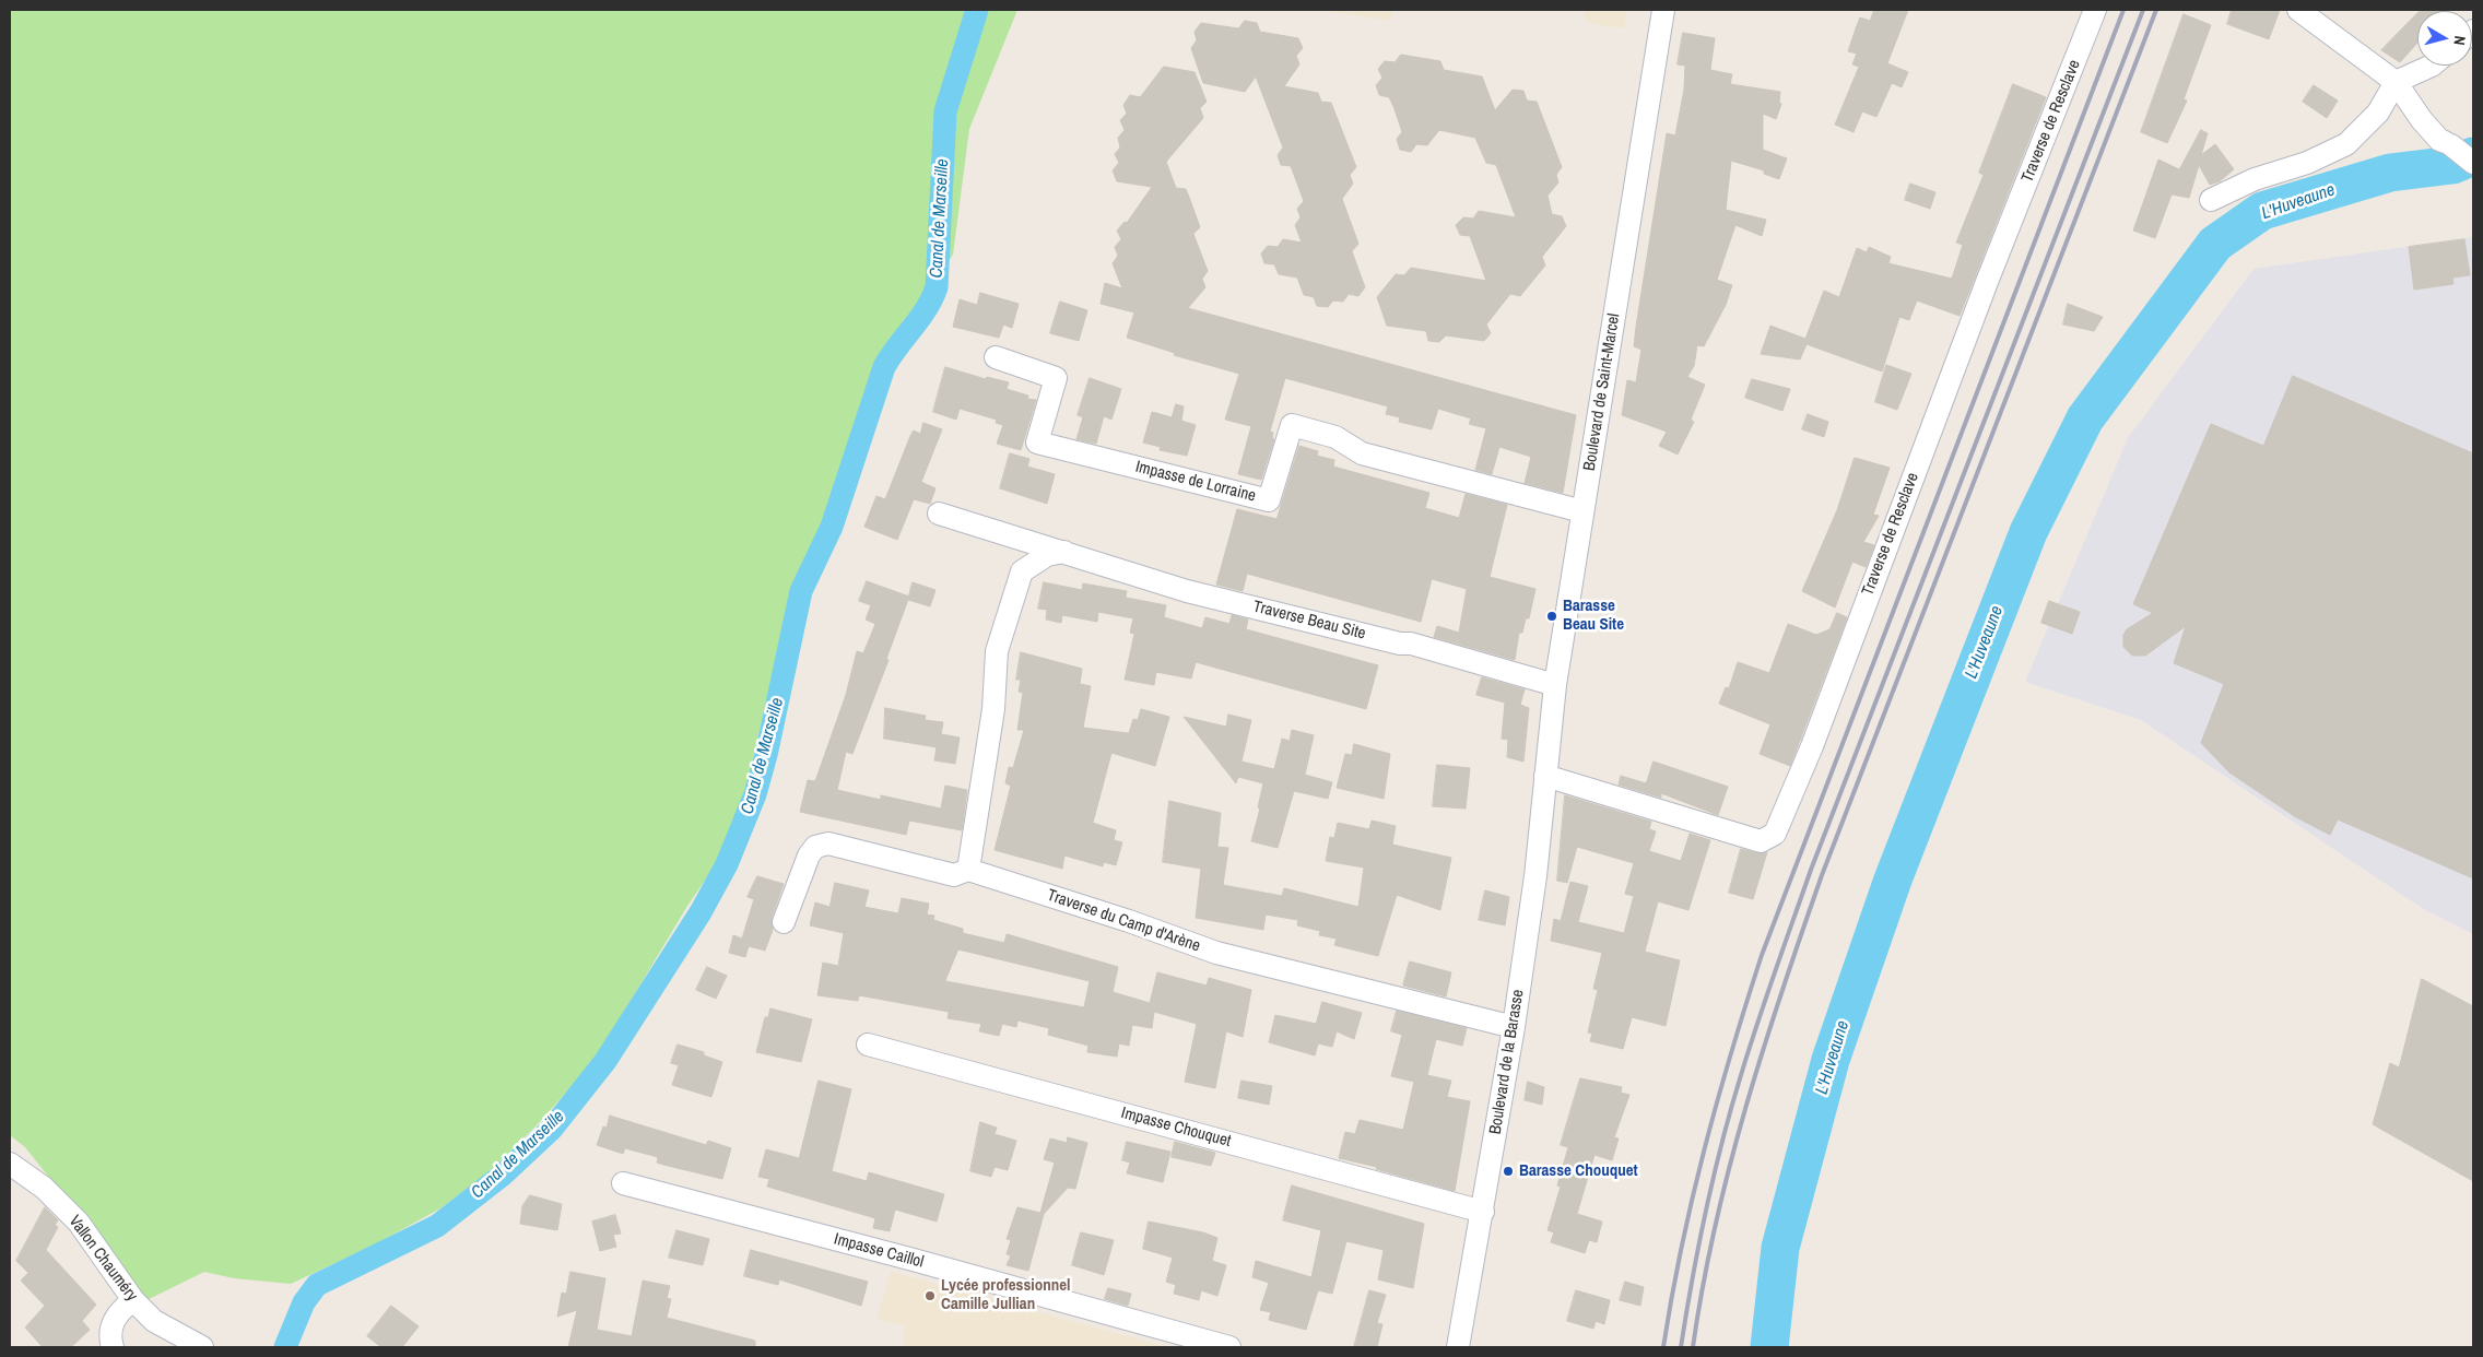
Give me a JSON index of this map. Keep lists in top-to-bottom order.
{
  "streets": {
    "street": [
      "Traverse de Resclave",
      "Boulevard de Saint-Marcel",
      "Impasse de Lorraine",
      "Traverse Beau Site",
      "Traverse du Camp d'Arène",
      "Boulevard de la Barasse",
      "Impasse Chouquet",
      "Impasse Caillol",
      "Vallon Chauméry"
    ]
  },
  "crossings": [
    ["Traverse de Resclave", "Boulevard de Saint-Marcel"],
    ["Traverse de Resclave", "Boulevard de la Barasse"],
    ["Boulevard de Saint-Marcel", "Impasse de Lorraine"],
    ["Boulevard de Saint-Marcel", "Traverse Beau Site"],
    ["Boulevard de Saint-Marcel", "Boulevard de la Barasse"],
    ["Traverse du Camp d'Arène", "Boulevard de la Barasse"],
    ["Boulevard de la Barasse", "Impasse Chouquet"]
  ],
  "water": ["L'Huveaune", "Canal de Marseille"],
  "places": ["Barasse Beau Site", "Barasse Chouquet", "Lycée professionnel Camille Jullian"],
  "north": "right"
}
